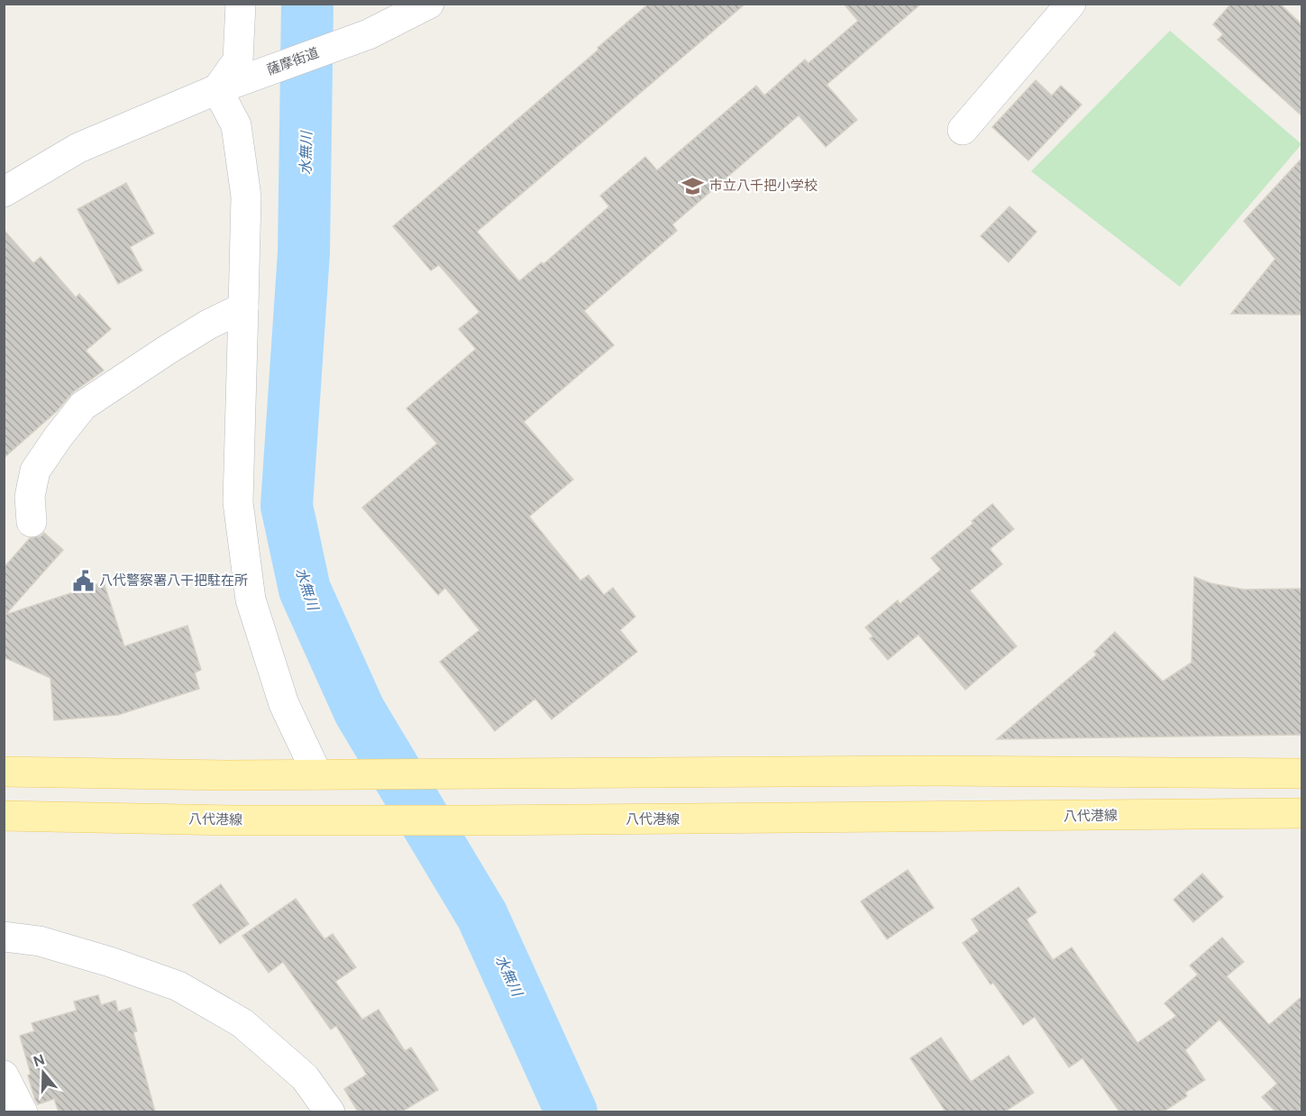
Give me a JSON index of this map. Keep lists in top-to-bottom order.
{
  "streets": {
    "main road": ["八代港線"],
    "street": ["薩摩街道"]
  },
  "water": ["水無川"],
  "places": {
    "school or university": ["市立八千把小学校"],
    "public building": ["八代警察署八干把駐在所"]
  },
  "north": "top"
}
